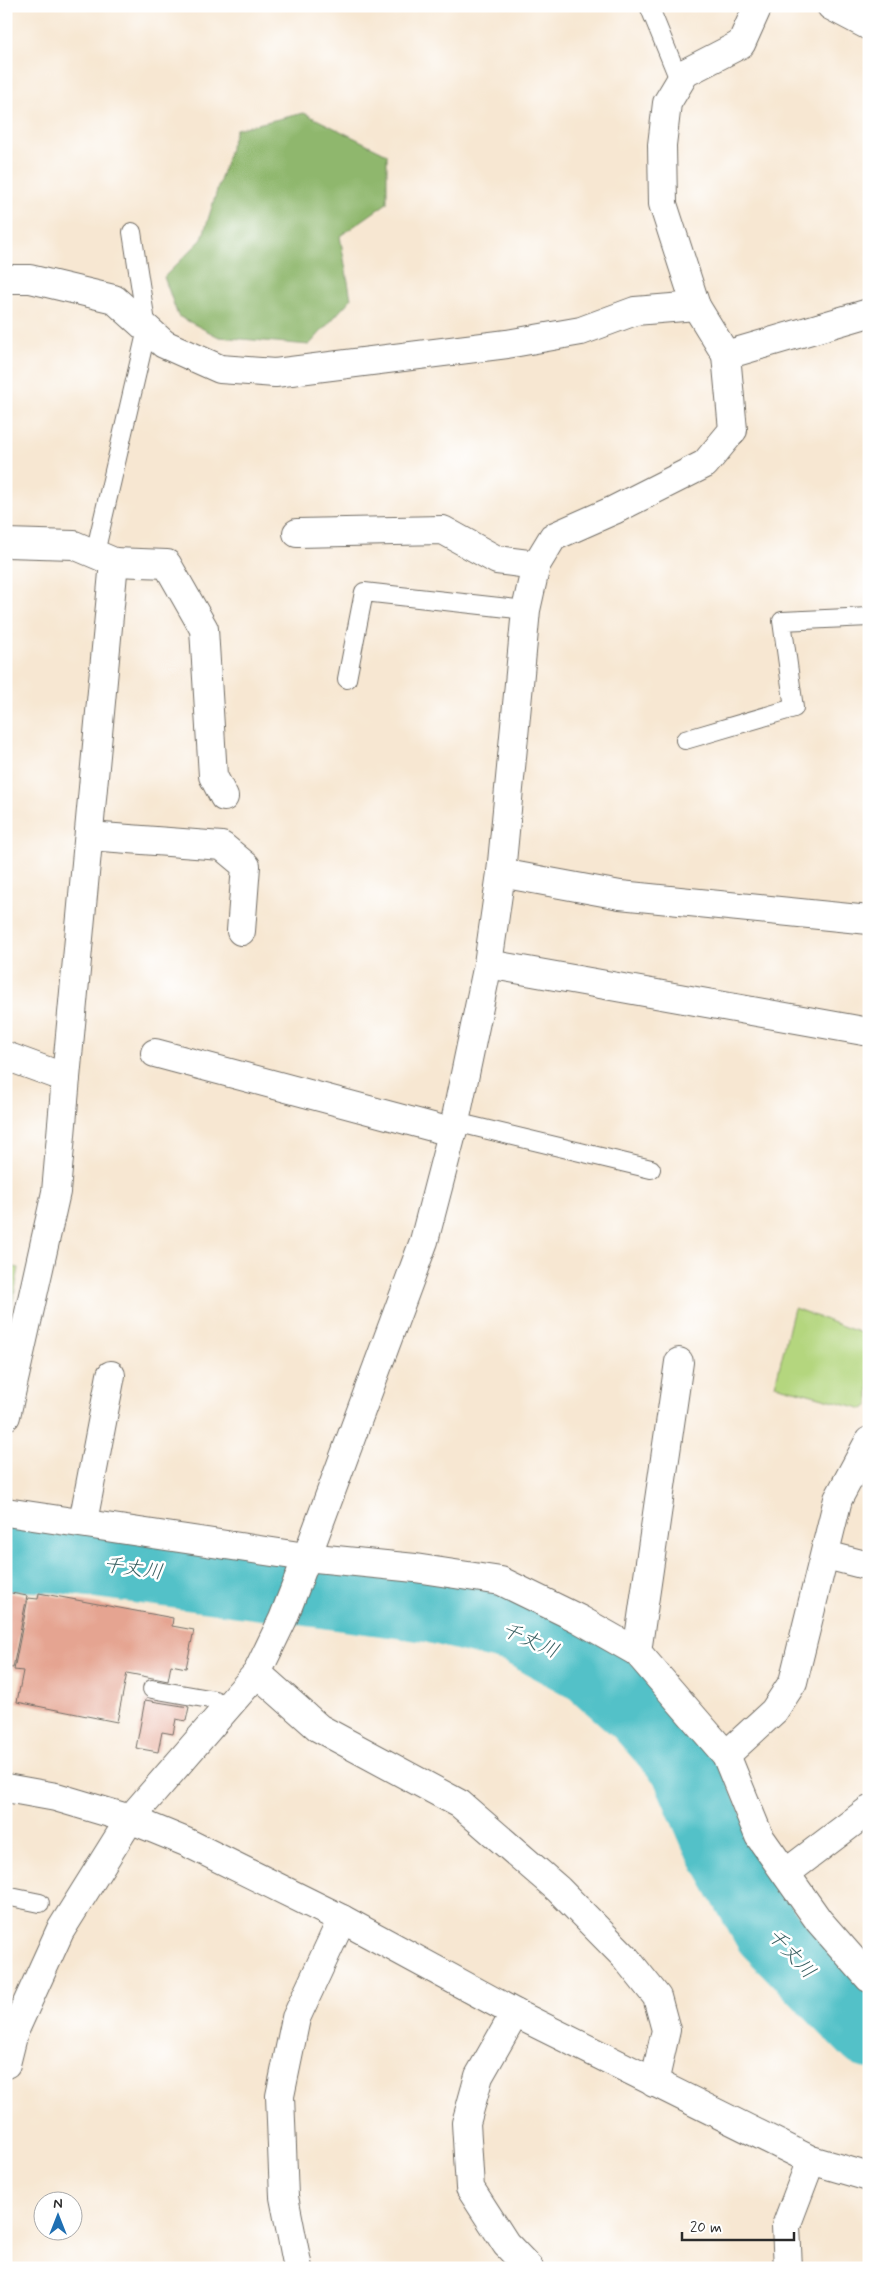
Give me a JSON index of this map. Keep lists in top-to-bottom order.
{
  "water": ["千丈川"],
  "scale_bar": "20 m",
  "north": "top"
}
